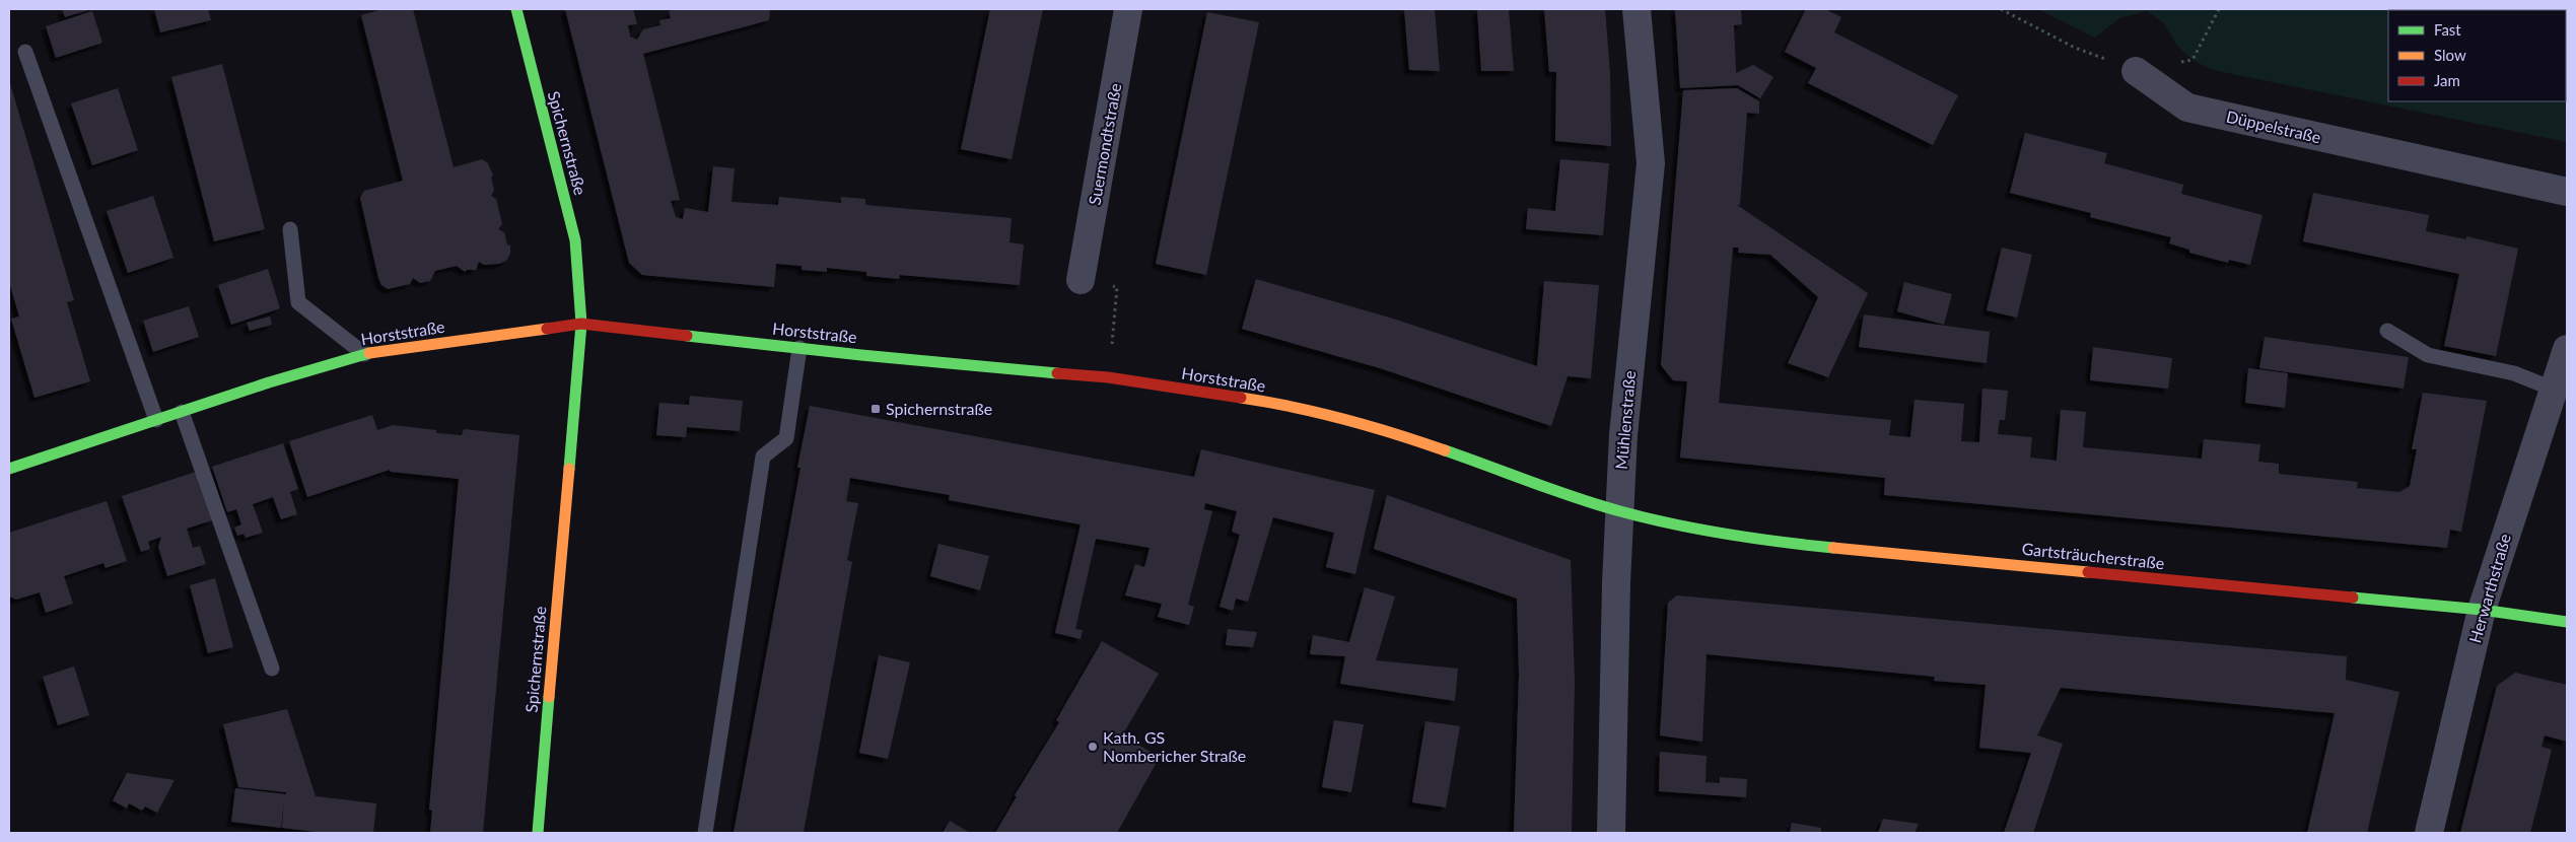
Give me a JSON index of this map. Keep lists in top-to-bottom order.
{
  "streets": {
    "street": [
      "Düppelstraße",
      "Spichernstraße",
      "Suermondtstraße",
      "Horststraße",
      "Mühlenstraße",
      "Gartsträucherstraße",
      "Herwarthstraße"
    ]
  },
  "crossings": [
    ["Spichernstraße", "Horststraße"],
    ["Horststraße", "Mühlenstraße"],
    ["Horststraße", "Gartsträucherstraße"],
    ["Mühlenstraße", "Gartsträucherstraße"],
    ["Gartsträucherstraße", "Herwarthstraße"]
  ],
  "places": {
    "transit": ["Spichernstraße"],
    "other": ["Kath. GS Nombericher Straße"]
  },
  "legend": ["Fast", "Slow", "Jam"]
}
